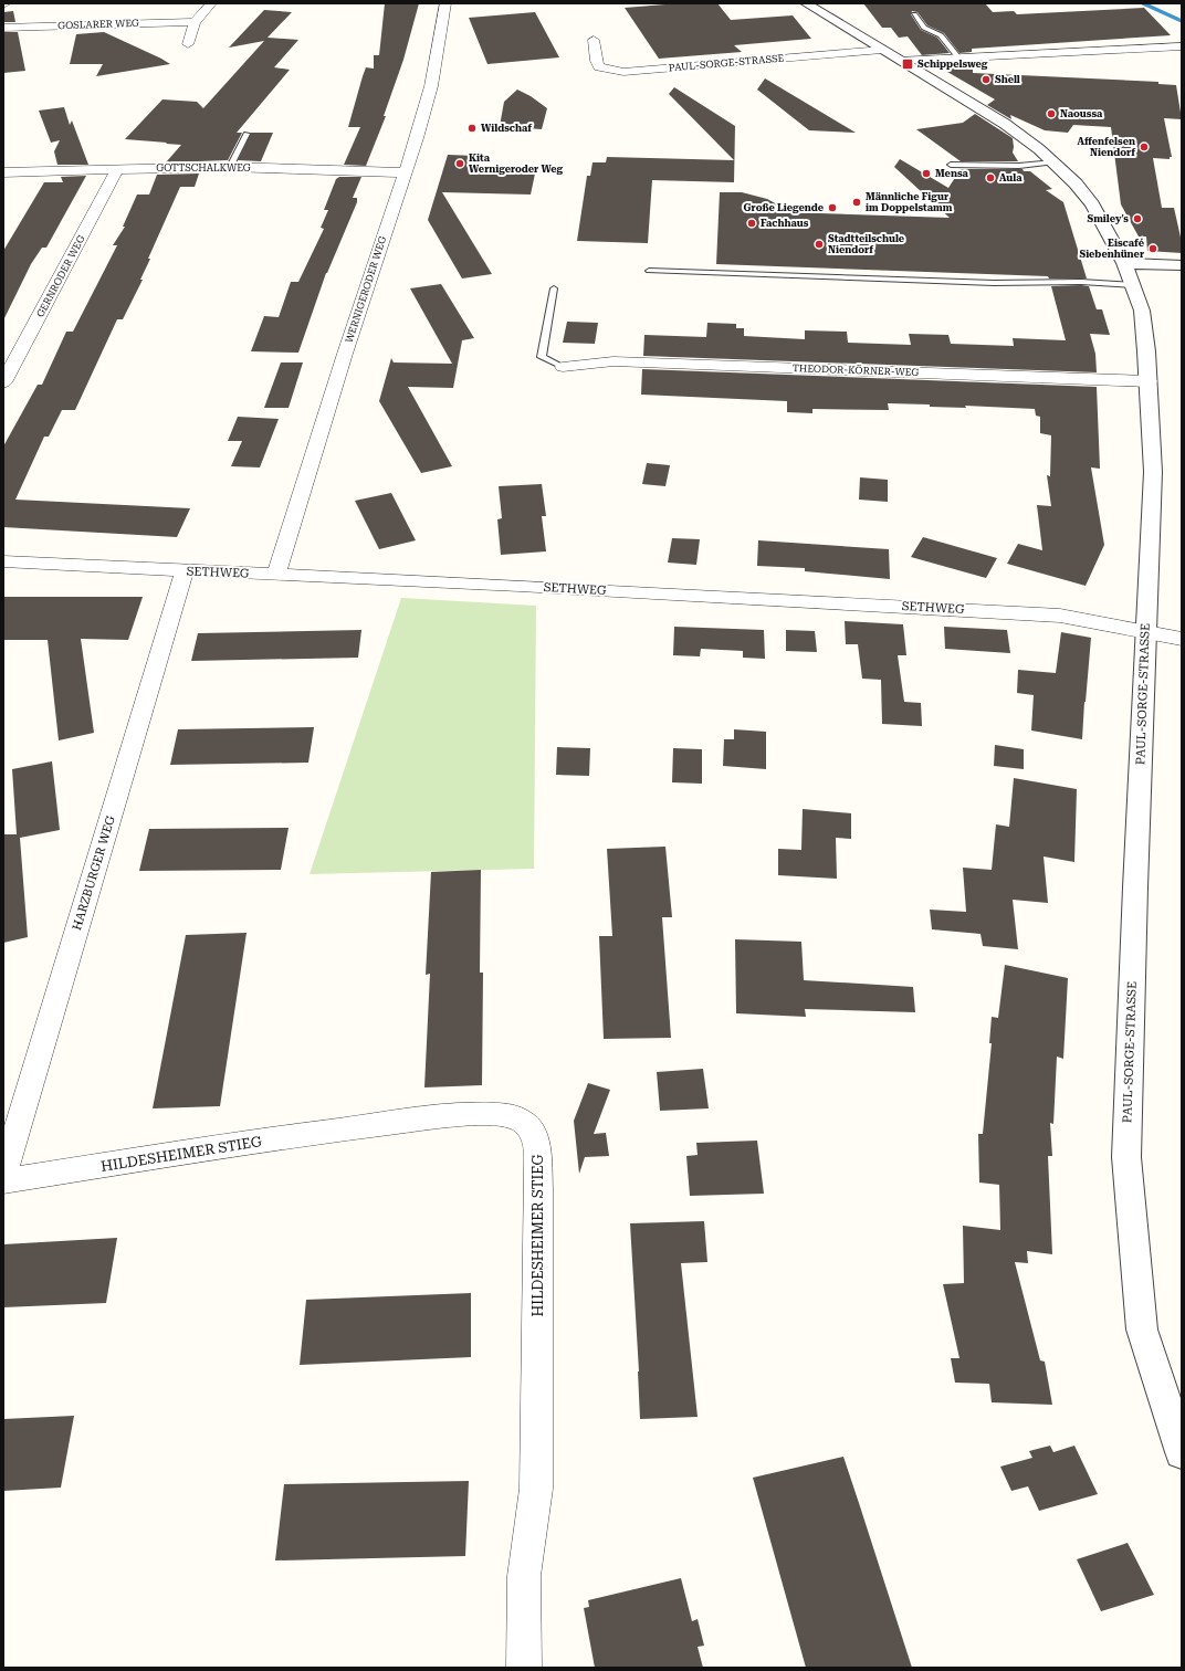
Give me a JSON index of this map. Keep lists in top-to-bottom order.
{
  "streets": {
    "street": [
      "GOSLARER WEG",
      "PAUL-SORGE-STRASSE",
      "GOTTSCHALKWEG",
      "GERNRODER WEG",
      "WERNIGERODER WEG",
      "THEODOR-KÖRNER-WEG",
      "SETHWEG",
      "HARZBURGER WEG",
      "HILDESHEIMER STIEG"
    ]
  },
  "crossings": [
    ["PAUL-SORGE-STRASSE", "THEODOR-KÖRNER-WEG"],
    ["PAUL-SORGE-STRASSE", "SETHWEG"],
    ["GOTTSCHALKWEG", "GERNRODER WEG"],
    ["GOTTSCHALKWEG", "WERNIGERODER WEG"],
    ["WERNIGERODER WEG", "SETHWEG"],
    ["SETHWEG", "HARZBURGER WEG"]
  ],
  "places": {
    "transit": ["Schippelsweg"],
    "other": [
      "Shell",
      "Naoussa",
      "Wildschaf",
      "Affenfelsen Niendorf",
      "Kita Wernigeroder Weg",
      "Mensa",
      "Aula",
      "Männliche Figur im Doppelstamm",
      "Große Liegende",
      "Smiley's",
      "Fachhaus",
      "Stadtteilschule Niendorf",
      "Eiscafé Siebenhüner"
    ]
  }
}
